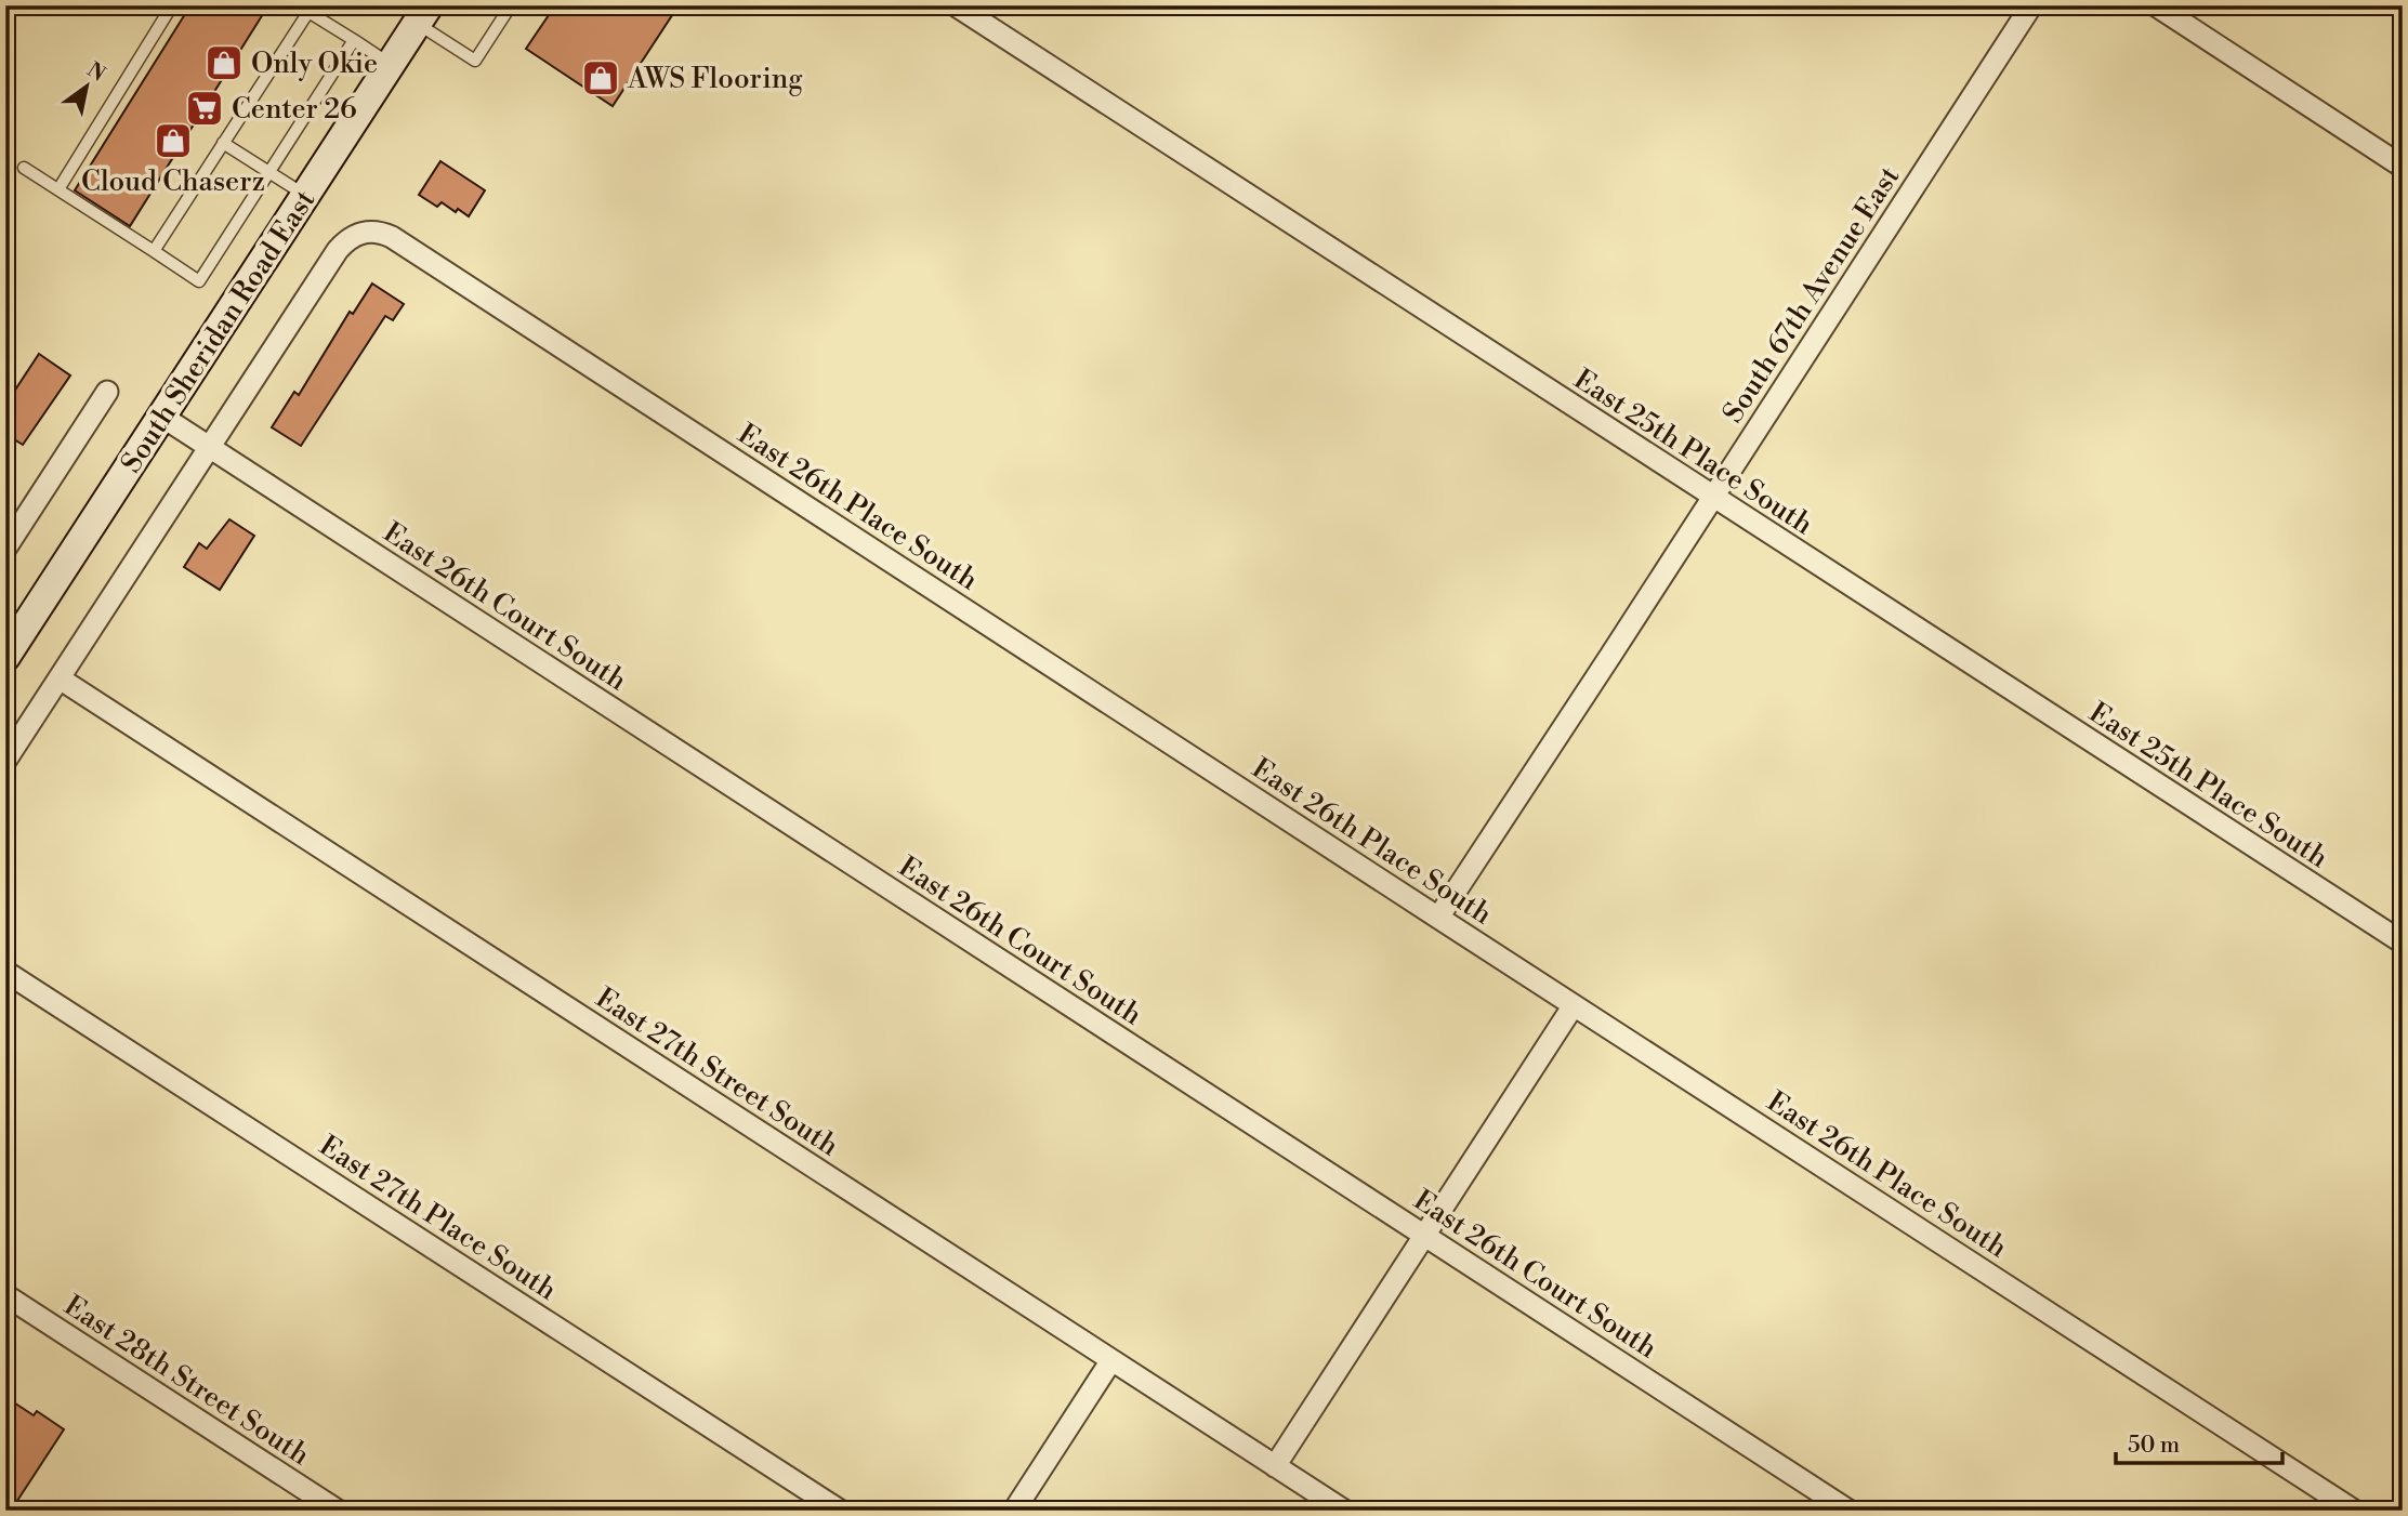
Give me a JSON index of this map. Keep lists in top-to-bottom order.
{
  "streets": {
    "main road": ["South Sheridan Road East"],
    "street": [
      "South 67th Avenue East",
      "East 25th Place South",
      "East 26th Place South",
      "East 26th Court South",
      "East 27th Street South",
      "East 27th Place South",
      "East 28th Street South"
    ]
  },
  "crossings": [
    ["South 67th Avenue East", "East 25th Place South"],
    ["South 67th Avenue East", "East 26th Place South"],
    ["South Sheridan Road East", "East 26th Place South"],
    ["South Sheridan Road East", "East 26th Court South"],
    ["South Sheridan Road East", "East 27th Street South"]
  ],
  "places": {
    "shop": ["Only Okie", "AWS Flooring", "Cloud Chaserz"],
    "supermarket": ["Center 26"]
  },
  "scale_bar": "50 m",
  "north": "top right"
}
